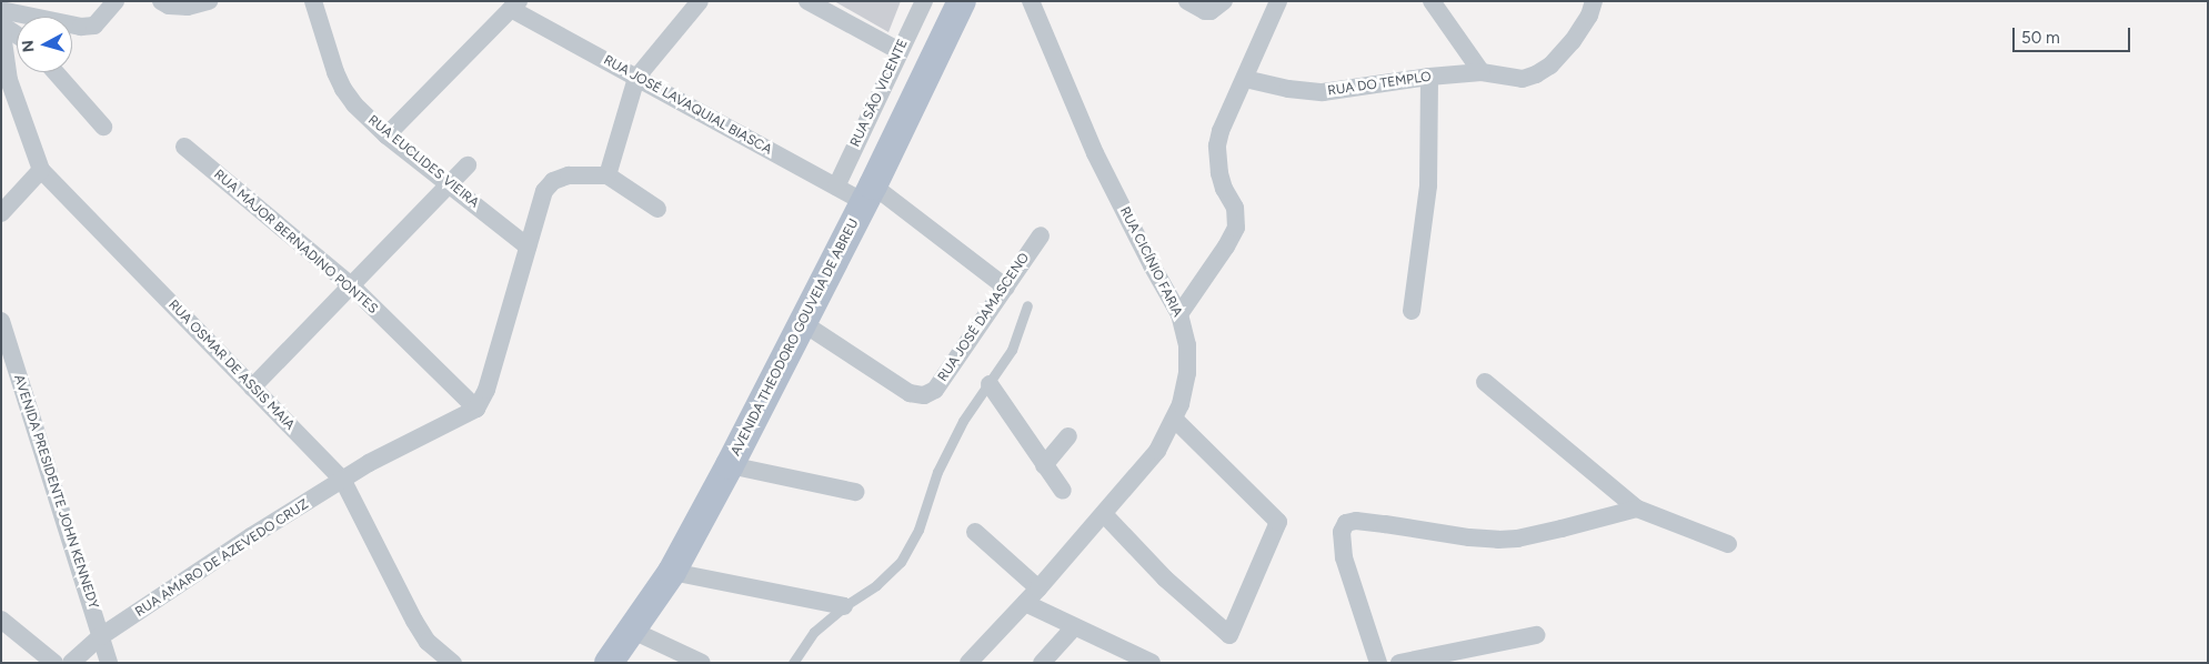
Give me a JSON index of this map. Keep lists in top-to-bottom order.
{
  "streets": {
    "main road": ["AVENIDA THEODORO GOUVEIA DE ABREU"],
    "street": [
      "RUA DO TEMPLO",
      "RUA SÃO VICENTE",
      "RUA JOSÉ LAVAQUIAL BIASCA",
      "RUA EUCLIDES VIEIRA",
      "RUA MAJOR BERNADINO PONTES",
      "RUA CICÍNIO FARIA",
      "RUA JOSÉ DAMASCENO",
      "RUA OSMAR DE ASSIS MAIA",
      "AVENIDA PRESIDENTE JOHN KENNEDY",
      "RUA AMARO DE AZEVEDO CRUZ"
    ]
  },
  "crossings": [
    ["RUA SÃO VICENTE", "RUA JOSÉ LAVAQUIAL BIASCA"],
    ["RUA JOSÉ LAVAQUIAL BIASCA", "RUA JOSÉ DAMASCENO"],
    ["RUA JOSÉ LAVAQUIAL BIASCA", "AVENIDA THEODORO GOUVEIA DE ABREU"],
    ["RUA MAJOR BERNADINO PONTES", "RUA AMARO DE AZEVEDO CRUZ"],
    ["RUA JOSÉ DAMASCENO", "AVENIDA THEODORO GOUVEIA DE ABREU"],
    ["RUA OSMAR DE ASSIS MAIA", "RUA AMARO DE AZEVEDO CRUZ"],
    ["AVENIDA PRESIDENTE JOHN KENNEDY", "RUA AMARO DE AZEVEDO CRUZ"]
  ],
  "scale_bar": "50 m",
  "north": "left"
}
